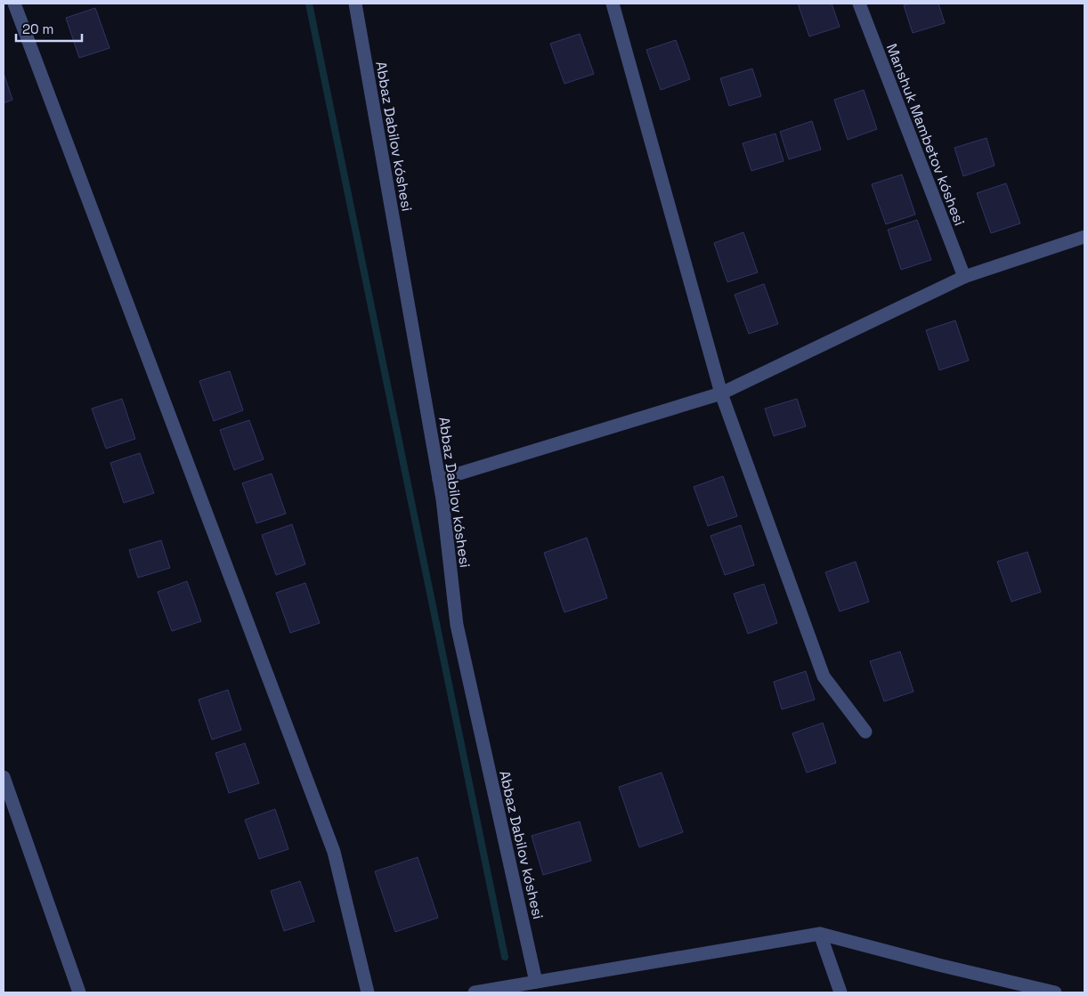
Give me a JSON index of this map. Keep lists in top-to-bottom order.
{
  "streets": {
    "street": ["Manshuk Mambetov kóshesi", "Abbaz Dabilov kóshesi"]
  },
  "scale_bar": "20 m"
}
